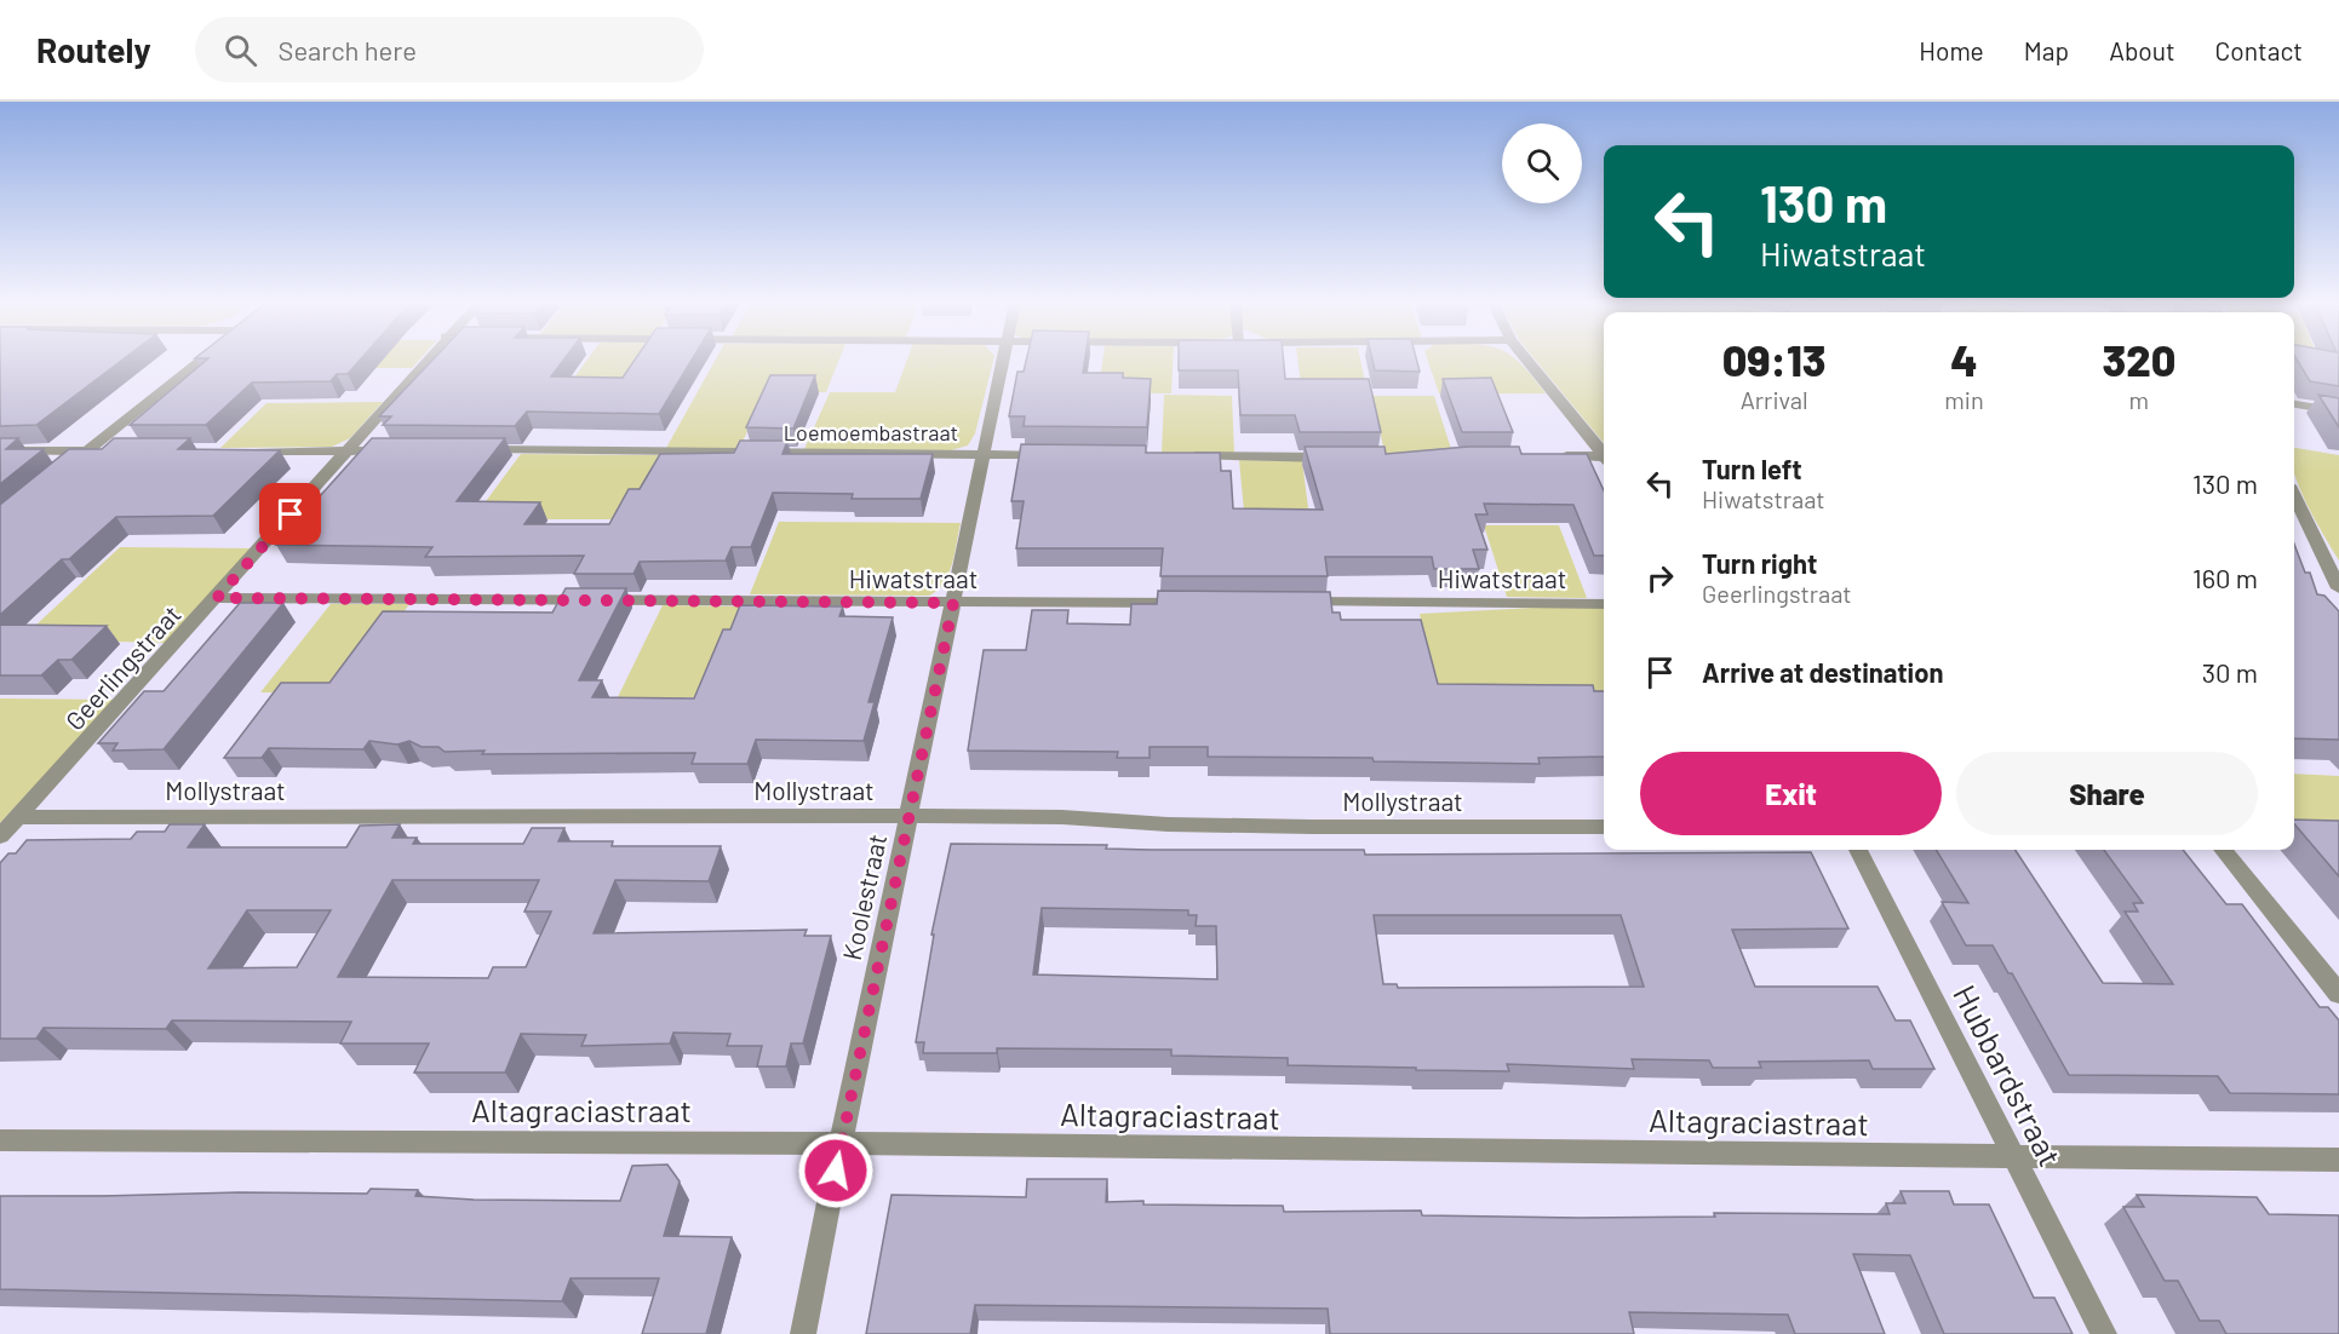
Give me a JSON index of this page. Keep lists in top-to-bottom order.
{
  "streets": {
    "street": [
      "Loemoembastraat",
      "Hiwatstraat",
      "Geerlingstraat",
      "Mollystraat",
      "Koolestraat",
      "Hubbardstraat",
      "Altagraciastraat"
    ]
  },
  "crossings": [
    ["Loemoembastraat", "Koolestraat"],
    ["Hiwatstraat", "Geerlingstraat"],
    ["Hiwatstraat", "Koolestraat"],
    ["Geerlingstraat", "Mollystraat"],
    ["Mollystraat", "Koolestraat"],
    ["Koolestraat", "Altagraciastraat"],
    ["Hubbardstraat", "Altagraciastraat"]
  ],
  "page": {
    "header": "Routely",
    "search": "Search here",
    "nav": [
      "Home",
      "Map",
      "About",
      "Contact"
    ],
    "turn": ["130 m", "Hiwatstraat"],
    "eta": [
      "09:13",
      "Arrival",
      "4",
      "min",
      "320",
      "m"
    ],
    "list": [
      {
        "name": "Turn left",
        "note": "Hiwatstraat",
        "value": "130 m"
      },
      {
        "name": "Turn right",
        "note": "Geerlingstraat",
        "value": "160 m"
      },
      {
        "name": "Arrive at destination",
        "value": "30 m"
      }
    ],
    "buttons": ["Exit", "Share"]
  }
}
